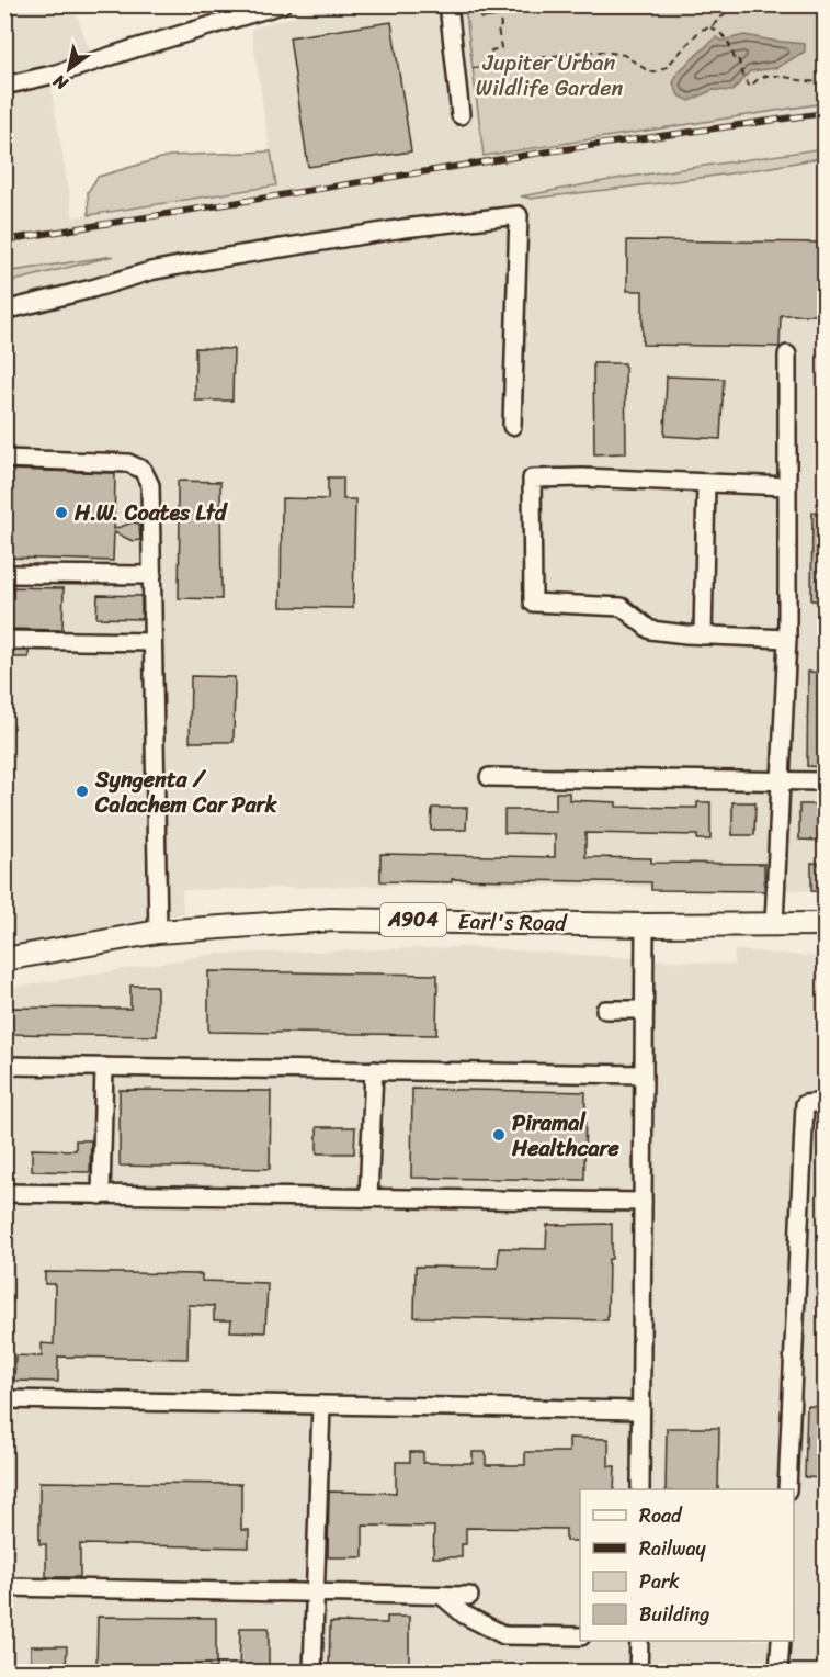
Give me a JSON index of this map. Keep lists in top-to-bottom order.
{
  "streets": {
    "main road": ["A904", "Earl's Road"]
  },
  "parks": ["Jupiter Urban Wildlife Garden"],
  "places": ["H.W. Coates Ltd", "Syngenta / Calachem Car Park", "Piramal Healthcare"],
  "legend": [
    "Road",
    "Railway",
    "Park",
    "Building"
  ],
  "north": "bottom left"
}
